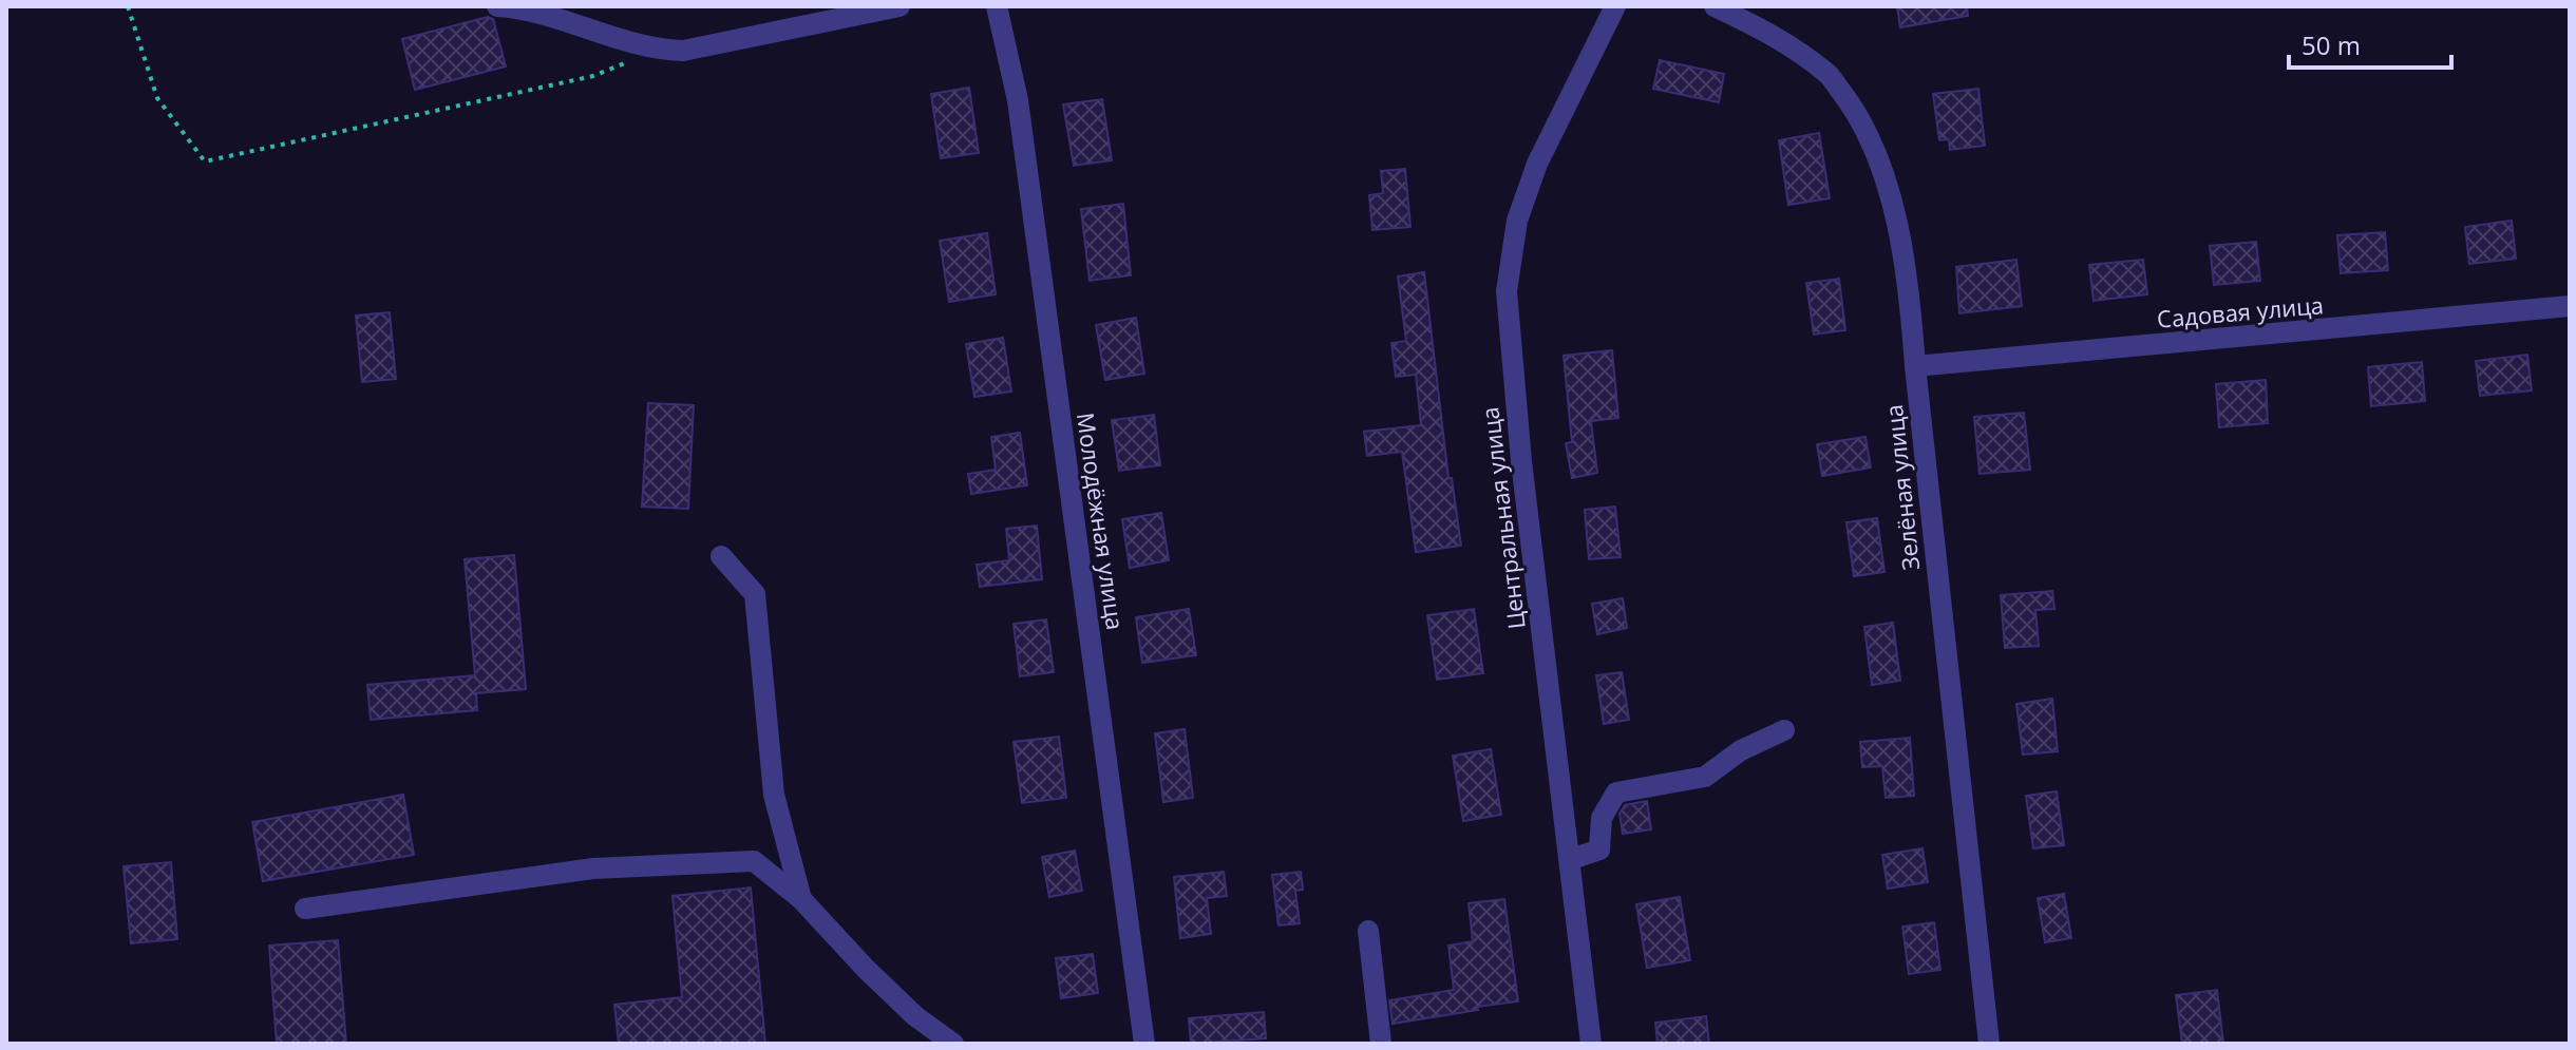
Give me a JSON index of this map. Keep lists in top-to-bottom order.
{
  "streets": {
    "street": [
      "Садовая улица",
      "Зелёная улица",
      "Центральная улица",
      "Молодёжная улица"
    ]
  },
  "crossings": [
    ["Садовая улица", "Зелёная улица"]
  ],
  "scale_bar": "50 m"
}
